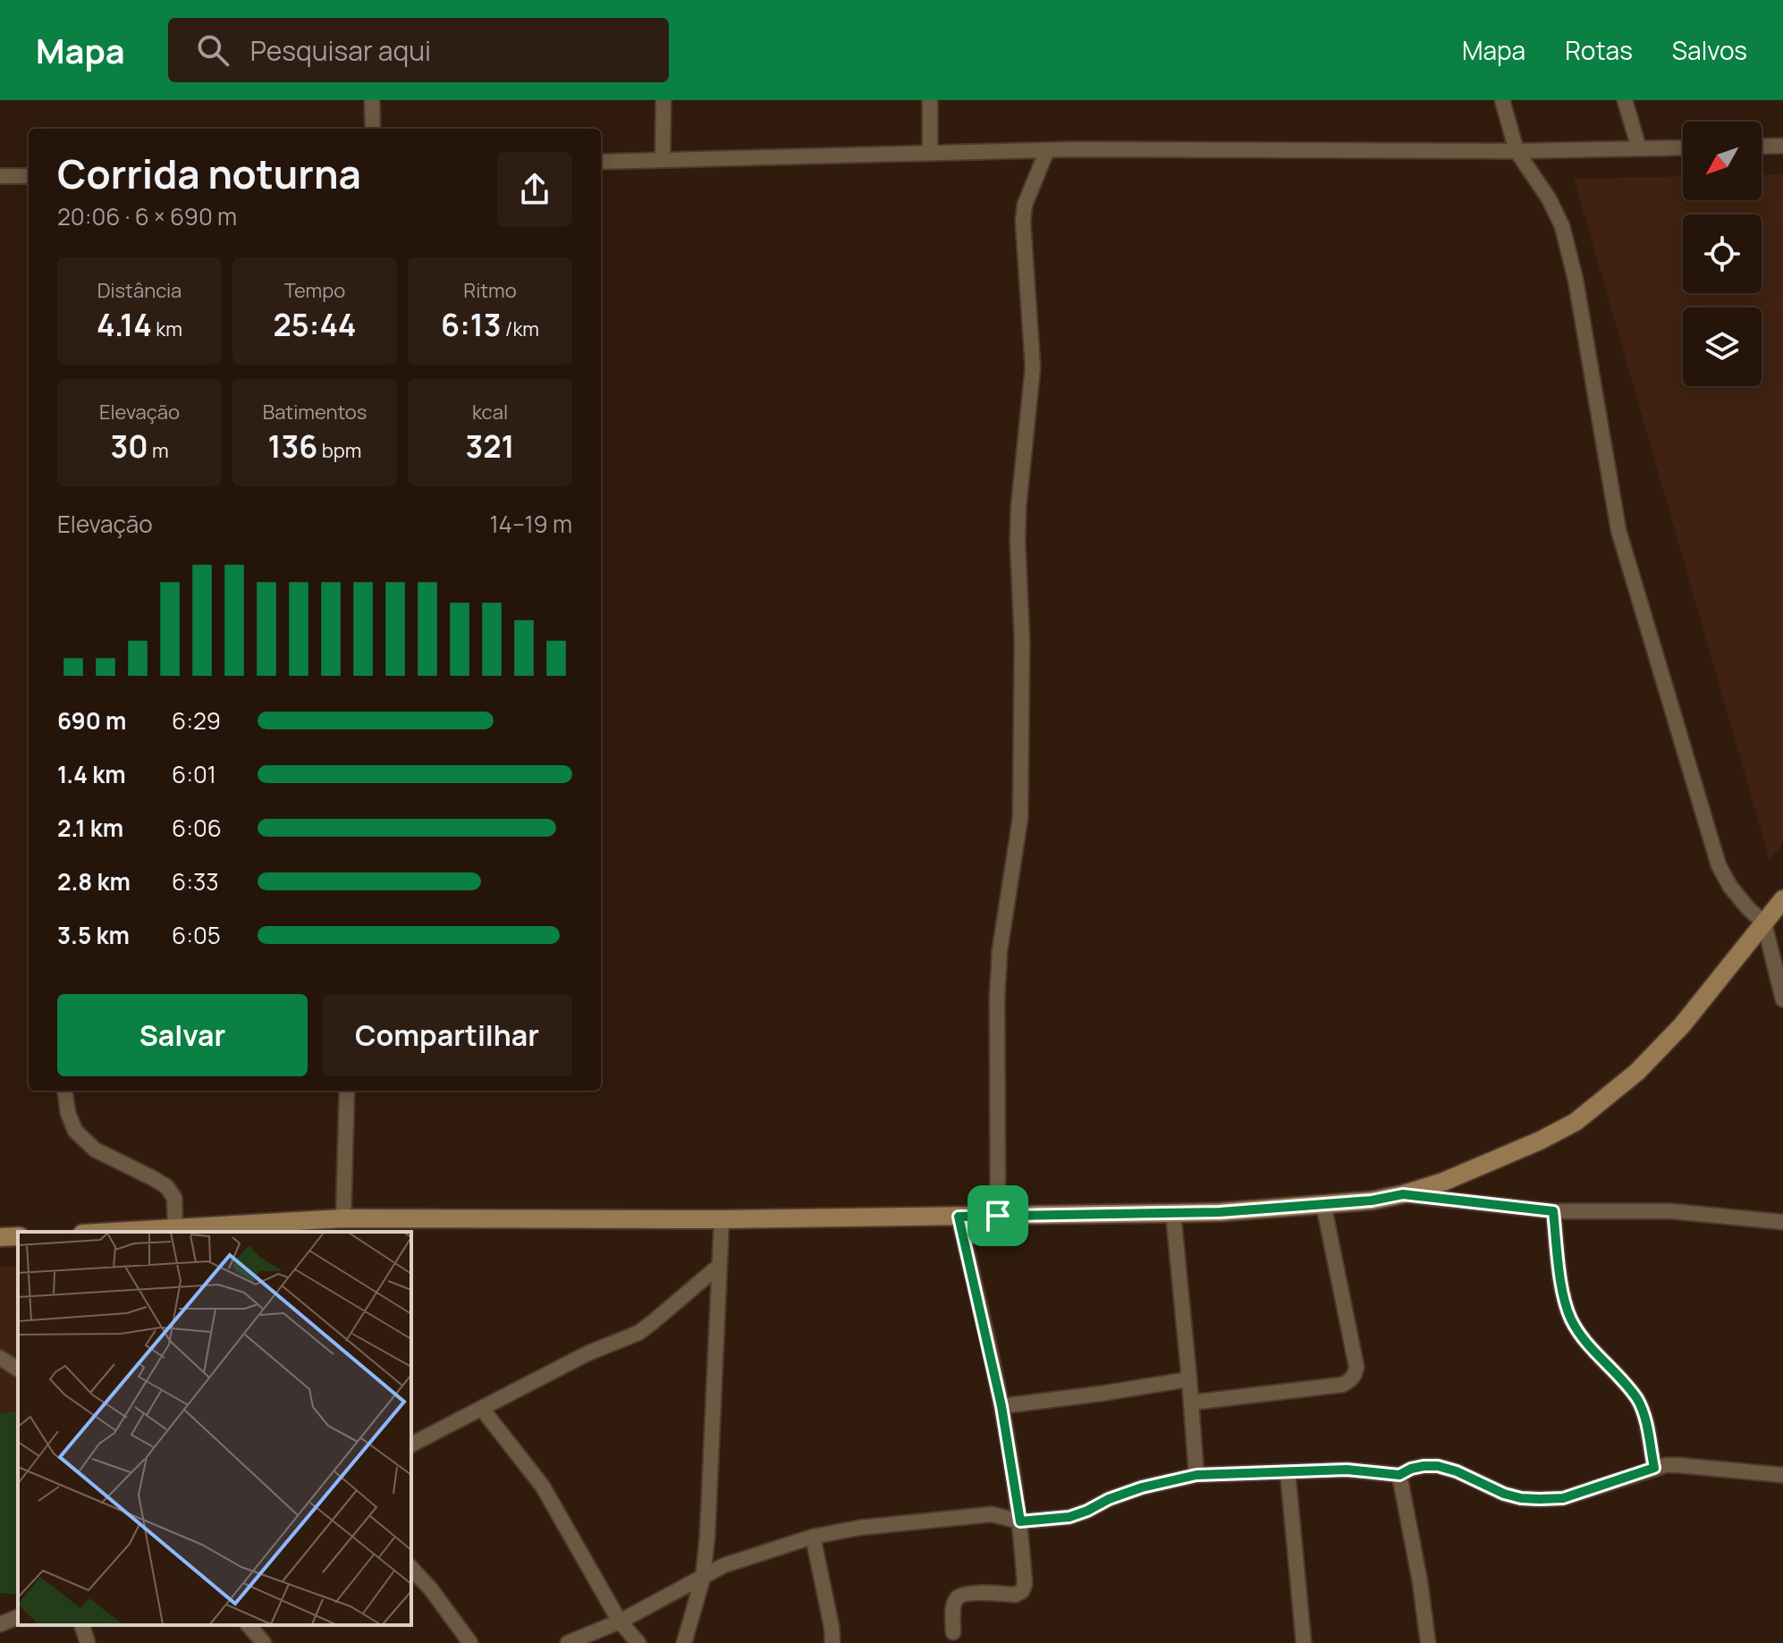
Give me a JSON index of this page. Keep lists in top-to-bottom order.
{
  "north": "bottom left",
  "page": {
    "header": "Mapa",
    "search": "Pesquisar aqui",
    "nav": ["Mapa", "Rotas", "Salvos"],
    "heading": ["Corrida noturna", "20:06 · 6 × 690 m"],
    "stats": [
      ["Distância", "4.14 km"],
      ["Tempo", "25:44"],
      ["Ritmo", "6:13 /km"],
      ["Elevação", "30 m"],
      ["Batimentos", "136 bpm"],
      ["kcal", "321"]
    ],
    "chart": ["Elevação", "14–19 m"],
    "list": [
      {
        "name": "690 m",
        "note": "6:29"
      },
      {
        "name": "1.4 km",
        "note": "6:01"
      },
      {
        "name": "2.1 km",
        "note": "6:06"
      },
      {
        "name": "2.8 km",
        "note": "6:33"
      },
      {
        "name": "3.5 km",
        "note": "6:05"
      }
    ],
    "buttons": ["Salvar", "Compartilhar"]
  }
}
